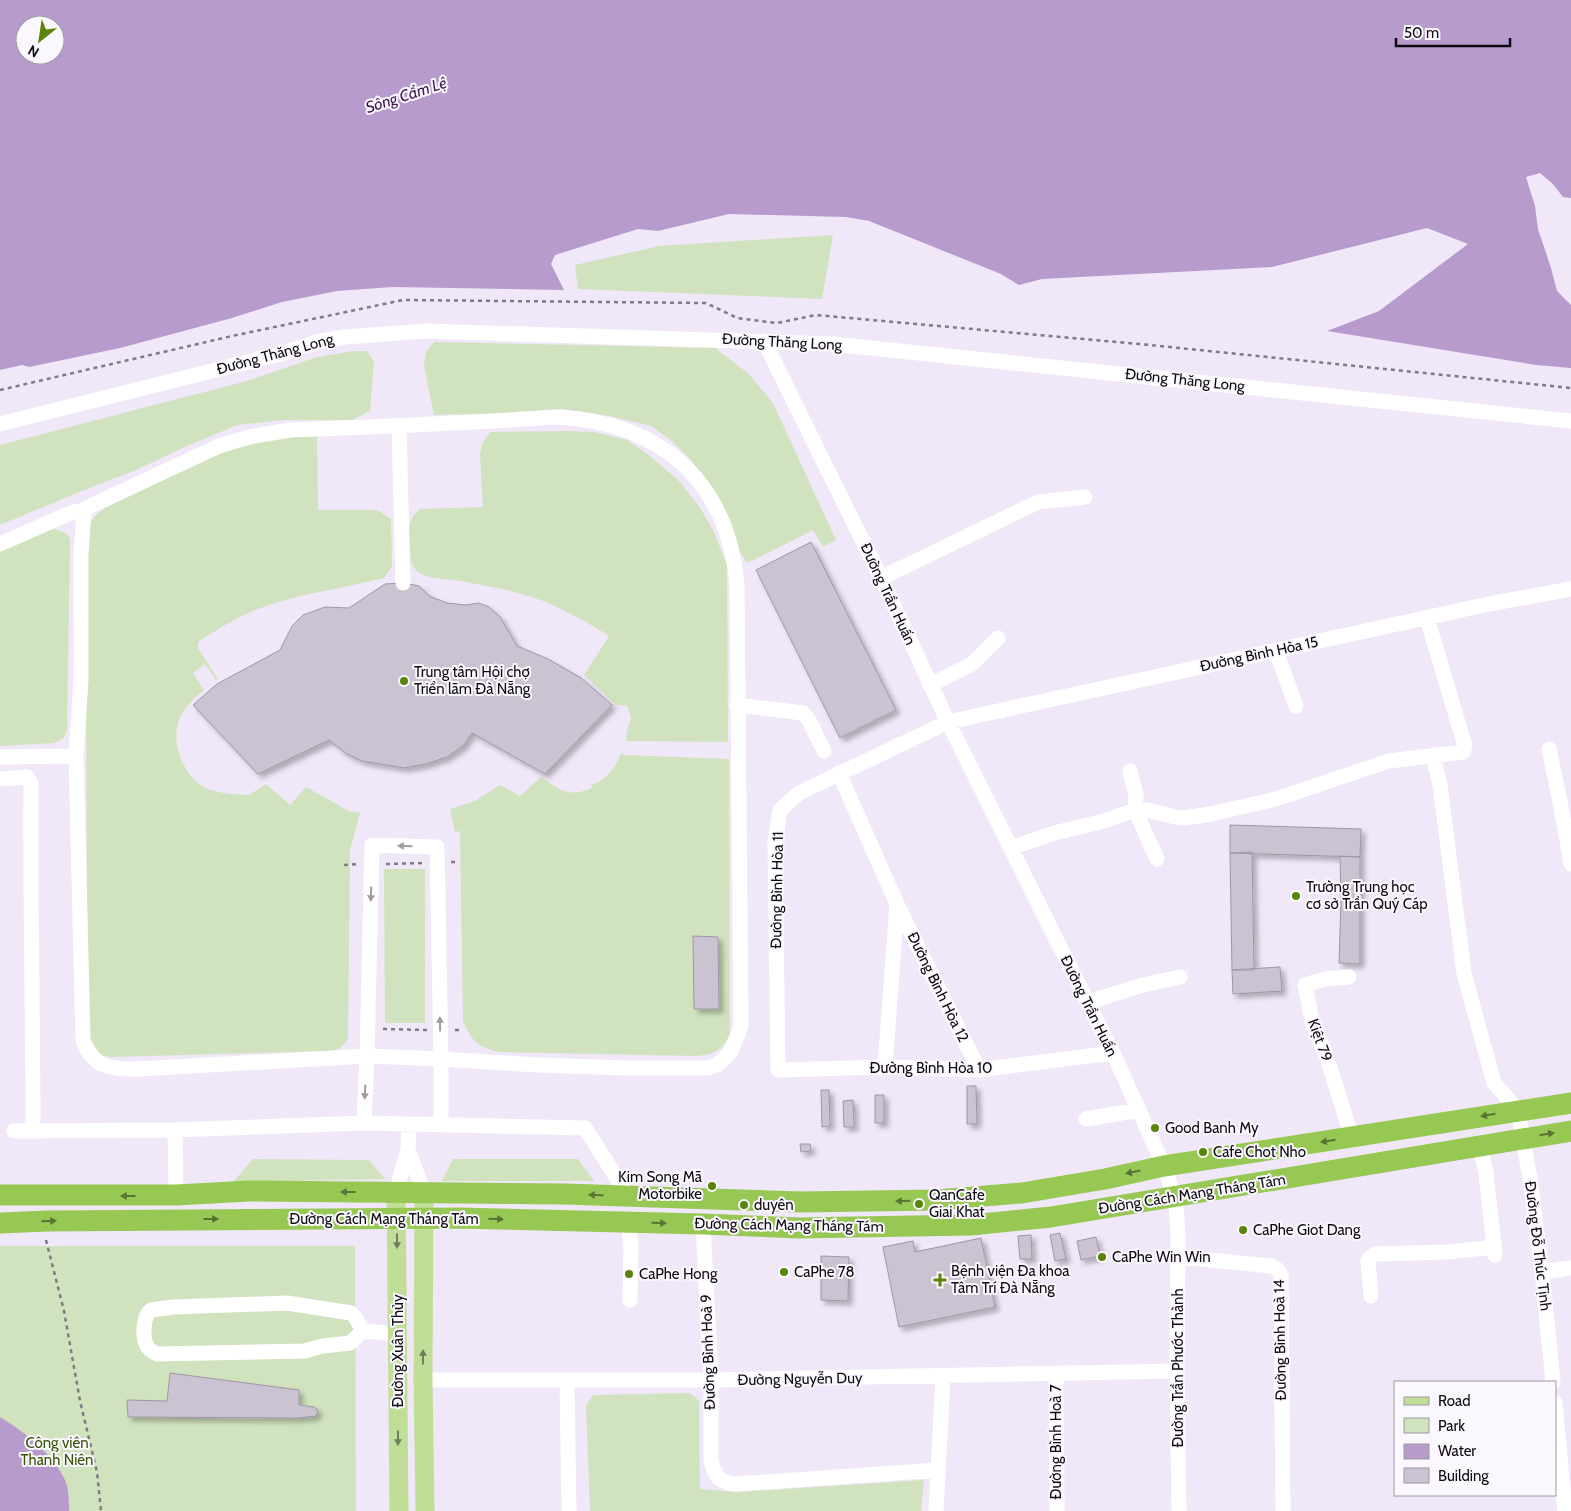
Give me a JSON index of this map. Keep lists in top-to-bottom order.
{
  "streets": {
    "highway": ["Đường Cách Mạng Tháng Tám"],
    "main road": ["Đường Xuân Thủy"],
    "street": [
      "Đường Thăng Long",
      "Đường Trần Huấn",
      "Đường Bình Hòa 15",
      "Đường Bình Hòa 11",
      "Đường Bình Hòa 12",
      "Kiệt 79",
      "Đường Bình Hòa 10",
      "Đường Đỗ Thúc Tịnh",
      "Đường Bình Hoà 14",
      "Đường Bình Hoà 9",
      "Đường Trần Phước Thành",
      "Đường Nguyễn Duy",
      "Đường Bình Hoà 7"
    ]
  },
  "crossings": [
    ["Đường Thăng Long", "Đường Trần Huấn"],
    ["Đường Trần Huấn", "Đường Bình Hòa 15"],
    ["Đường Trần Huấn", "Đường Bình Hòa 11"],
    ["Đường Trần Huấn", "Đường Bình Hòa 10"],
    ["Đường Trần Huấn", "Đường Cách Mạng Tháng Tám"],
    ["Đường Trần Huấn", "Đường Trần Phước Thành"],
    ["Đường Bình Hòa 15", "Đường Bình Hòa 11"],
    ["Đường Bình Hòa 11", "Đường Bình Hòa 12"],
    ["Đường Bình Hòa 11", "Đường Bình Hòa 10"],
    ["Đường Bình Hòa 12", "Đường Bình Hòa 10"],
    ["Kiệt 79", "Đường Cách Mạng Tháng Tám"],
    ["Đường Cách Mạng Tháng Tám", "Đường Đỗ Thúc Tịnh"],
    ["Đường Cách Mạng Tháng Tám", "Đường Xuân Thủy"],
    ["Đường Cách Mạng Tháng Tám", "Đường Bình Hoà 9"],
    ["Đường Cách Mạng Tháng Tám", "Đường Trần Phước Thành"],
    ["Đường Bình Hoà 14", "Đường Trần Phước Thành"],
    ["Đường Xuân Thủy", "Đường Nguyễn Duy"],
    ["Đường Bình Hoà 9", "Đường Nguyễn Duy"],
    ["Đường Trần Phước Thành", "Đường Nguyễn Duy"],
    ["Đường Nguyễn Duy", "Đường Bình Hoà 7"]
  ],
  "water": ["Sông Cẩm Lệ"],
  "parks": ["Công viên Thanh Niên"],
  "places": {
    "other": [
      "Trung tâm Hội chợ Triển lãm Đà Nẵng",
      "Trường Trung học cơ sở Trần Quý Cáp",
      "Good Banh My",
      "Cafe Chot Nho",
      "Kim Song Mã Motorbike",
      "QanCafe Giai Khat",
      "duyên",
      "CaPhe Giot Dang",
      "CaPhe Win Win",
      "CaPhe 78",
      "CaPhe Hong"
    ],
    "health": ["Bệnh viện Đa khoa Tâm Trí Đà Nẵng"]
  },
  "legend": [
    "Road",
    "Park",
    "Water",
    "Building"
  ],
  "scale_bar": "50 m",
  "north": "bottom left"
}
